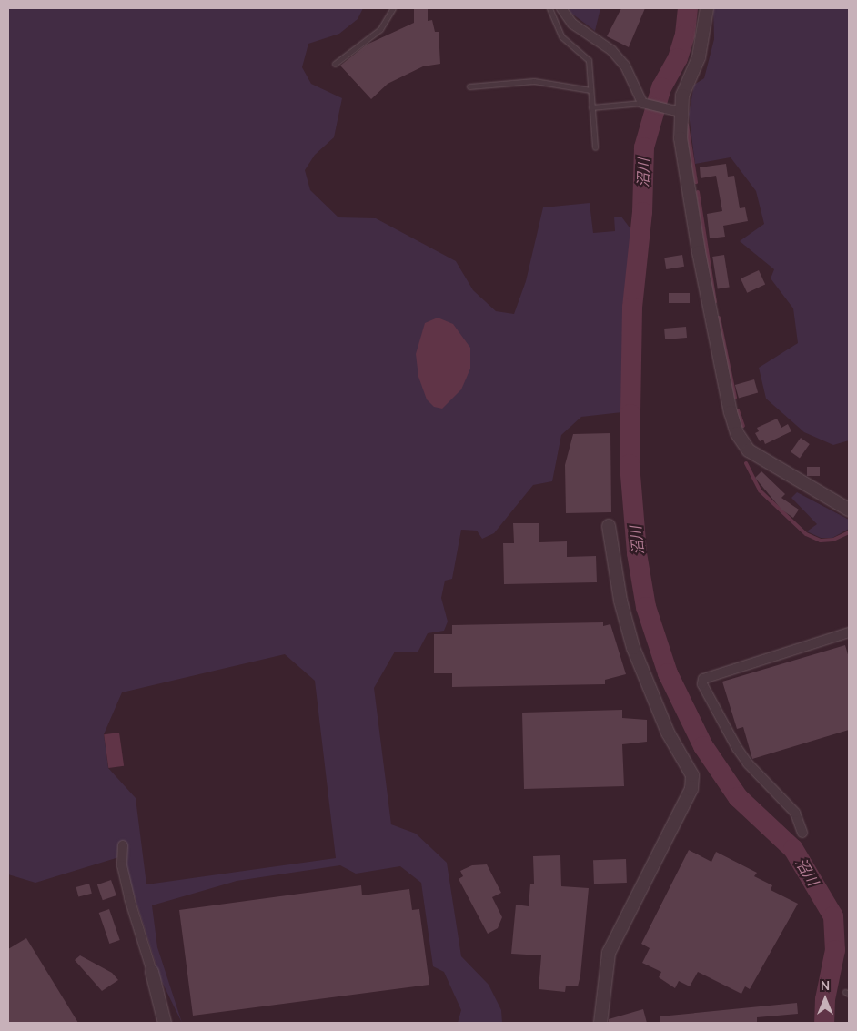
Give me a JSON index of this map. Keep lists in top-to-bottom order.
{
  "water": ["沼川"],
  "north": "top"
}
